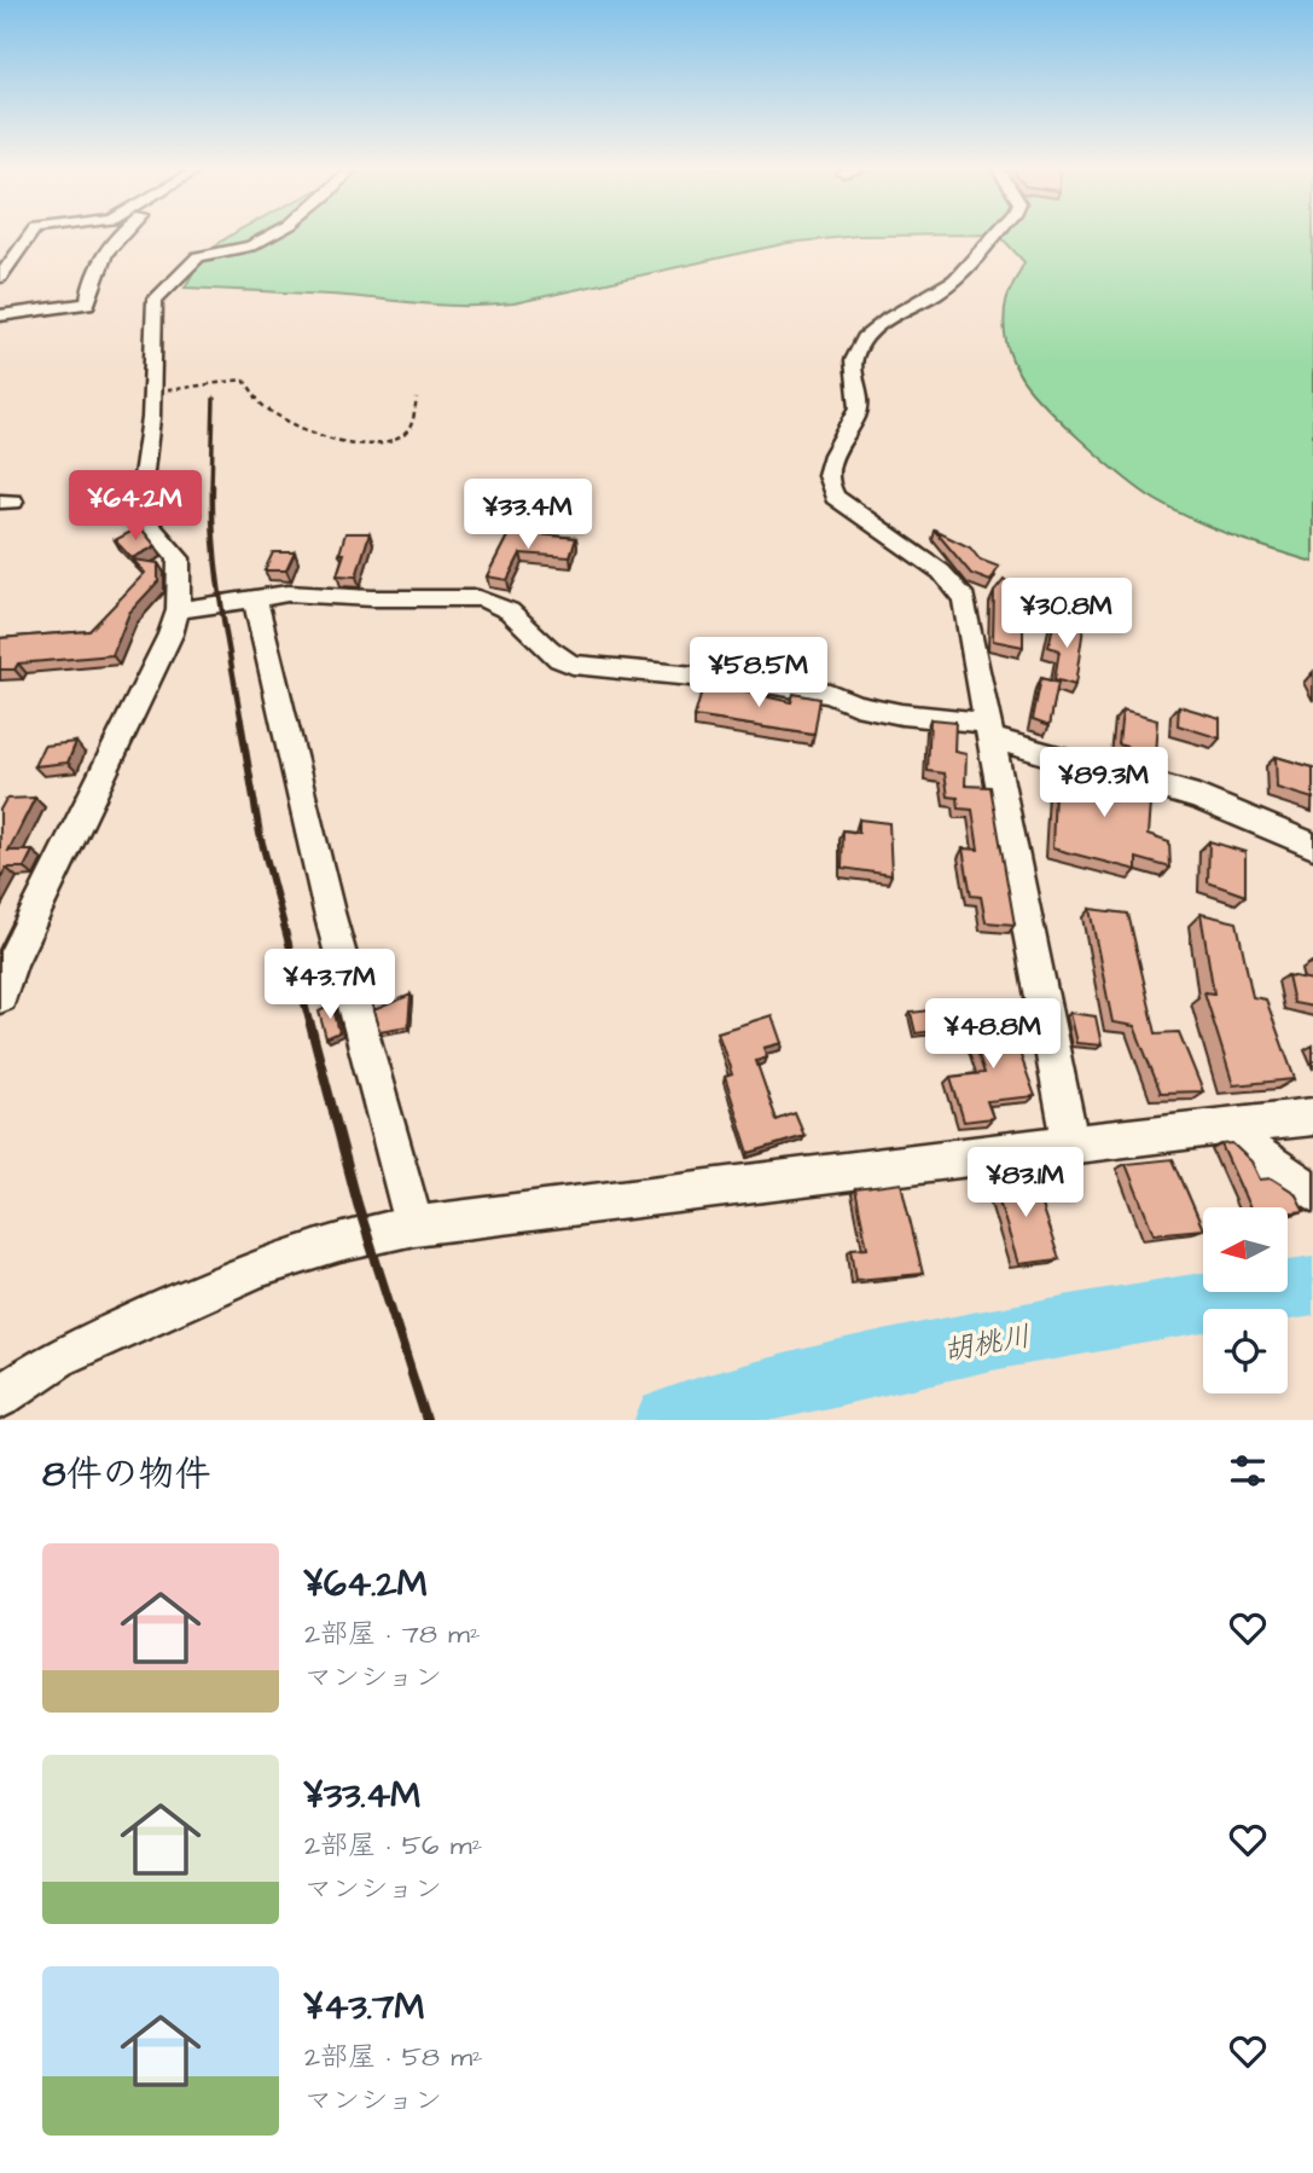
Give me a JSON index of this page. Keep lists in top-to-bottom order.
{
  "water": ["胡桃川"],
  "north": "left",
  "page": {
    "price": [
      "¥64.2M",
      "¥33.4M",
      "¥30.8M",
      "¥58.5M",
      "¥89.3M",
      "¥43.7M",
      "¥48.8M",
      "¥83.1M"
    ],
    "heading": "8件の物件",
    "list": [
      {
        "name": "¥64.2M",
        "note": "2部屋 · 78 m² · マンション"
      },
      {
        "name": "¥33.4M",
        "note": "2部屋 · 56 m² · マンション"
      },
      {
        "name": "¥43.7M",
        "note": "2部屋 · 58 m² · マンション"
      }
    ]
  }
}
